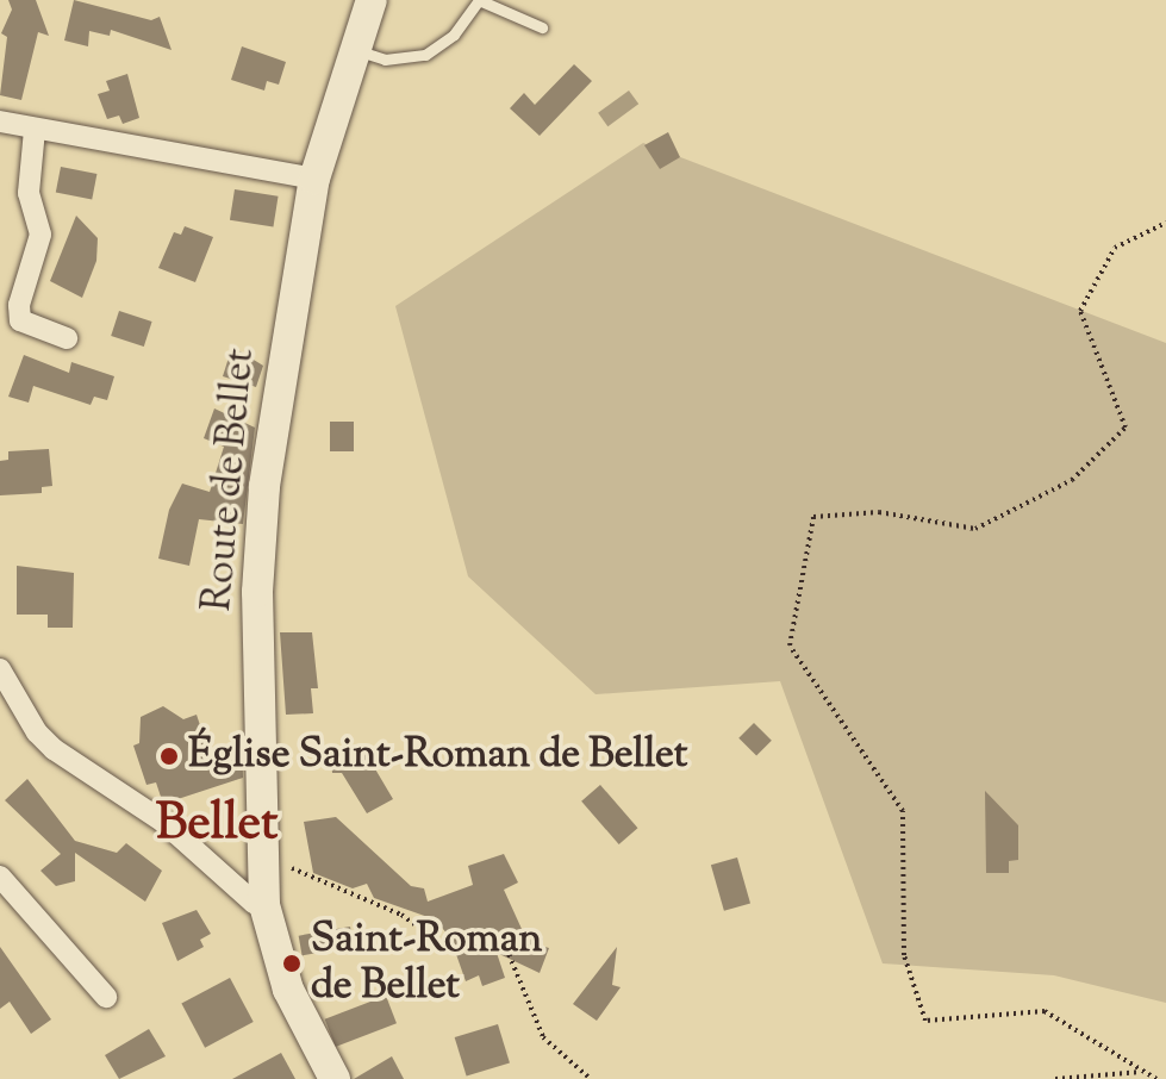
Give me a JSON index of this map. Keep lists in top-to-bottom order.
{
  "streets": {
    "main road": ["Route de Bellet"]
  },
  "districts": ["Bellet"],
  "places": ["Église Saint-Roman de Bellet", "Saint-Roman de Bellet"]
}
